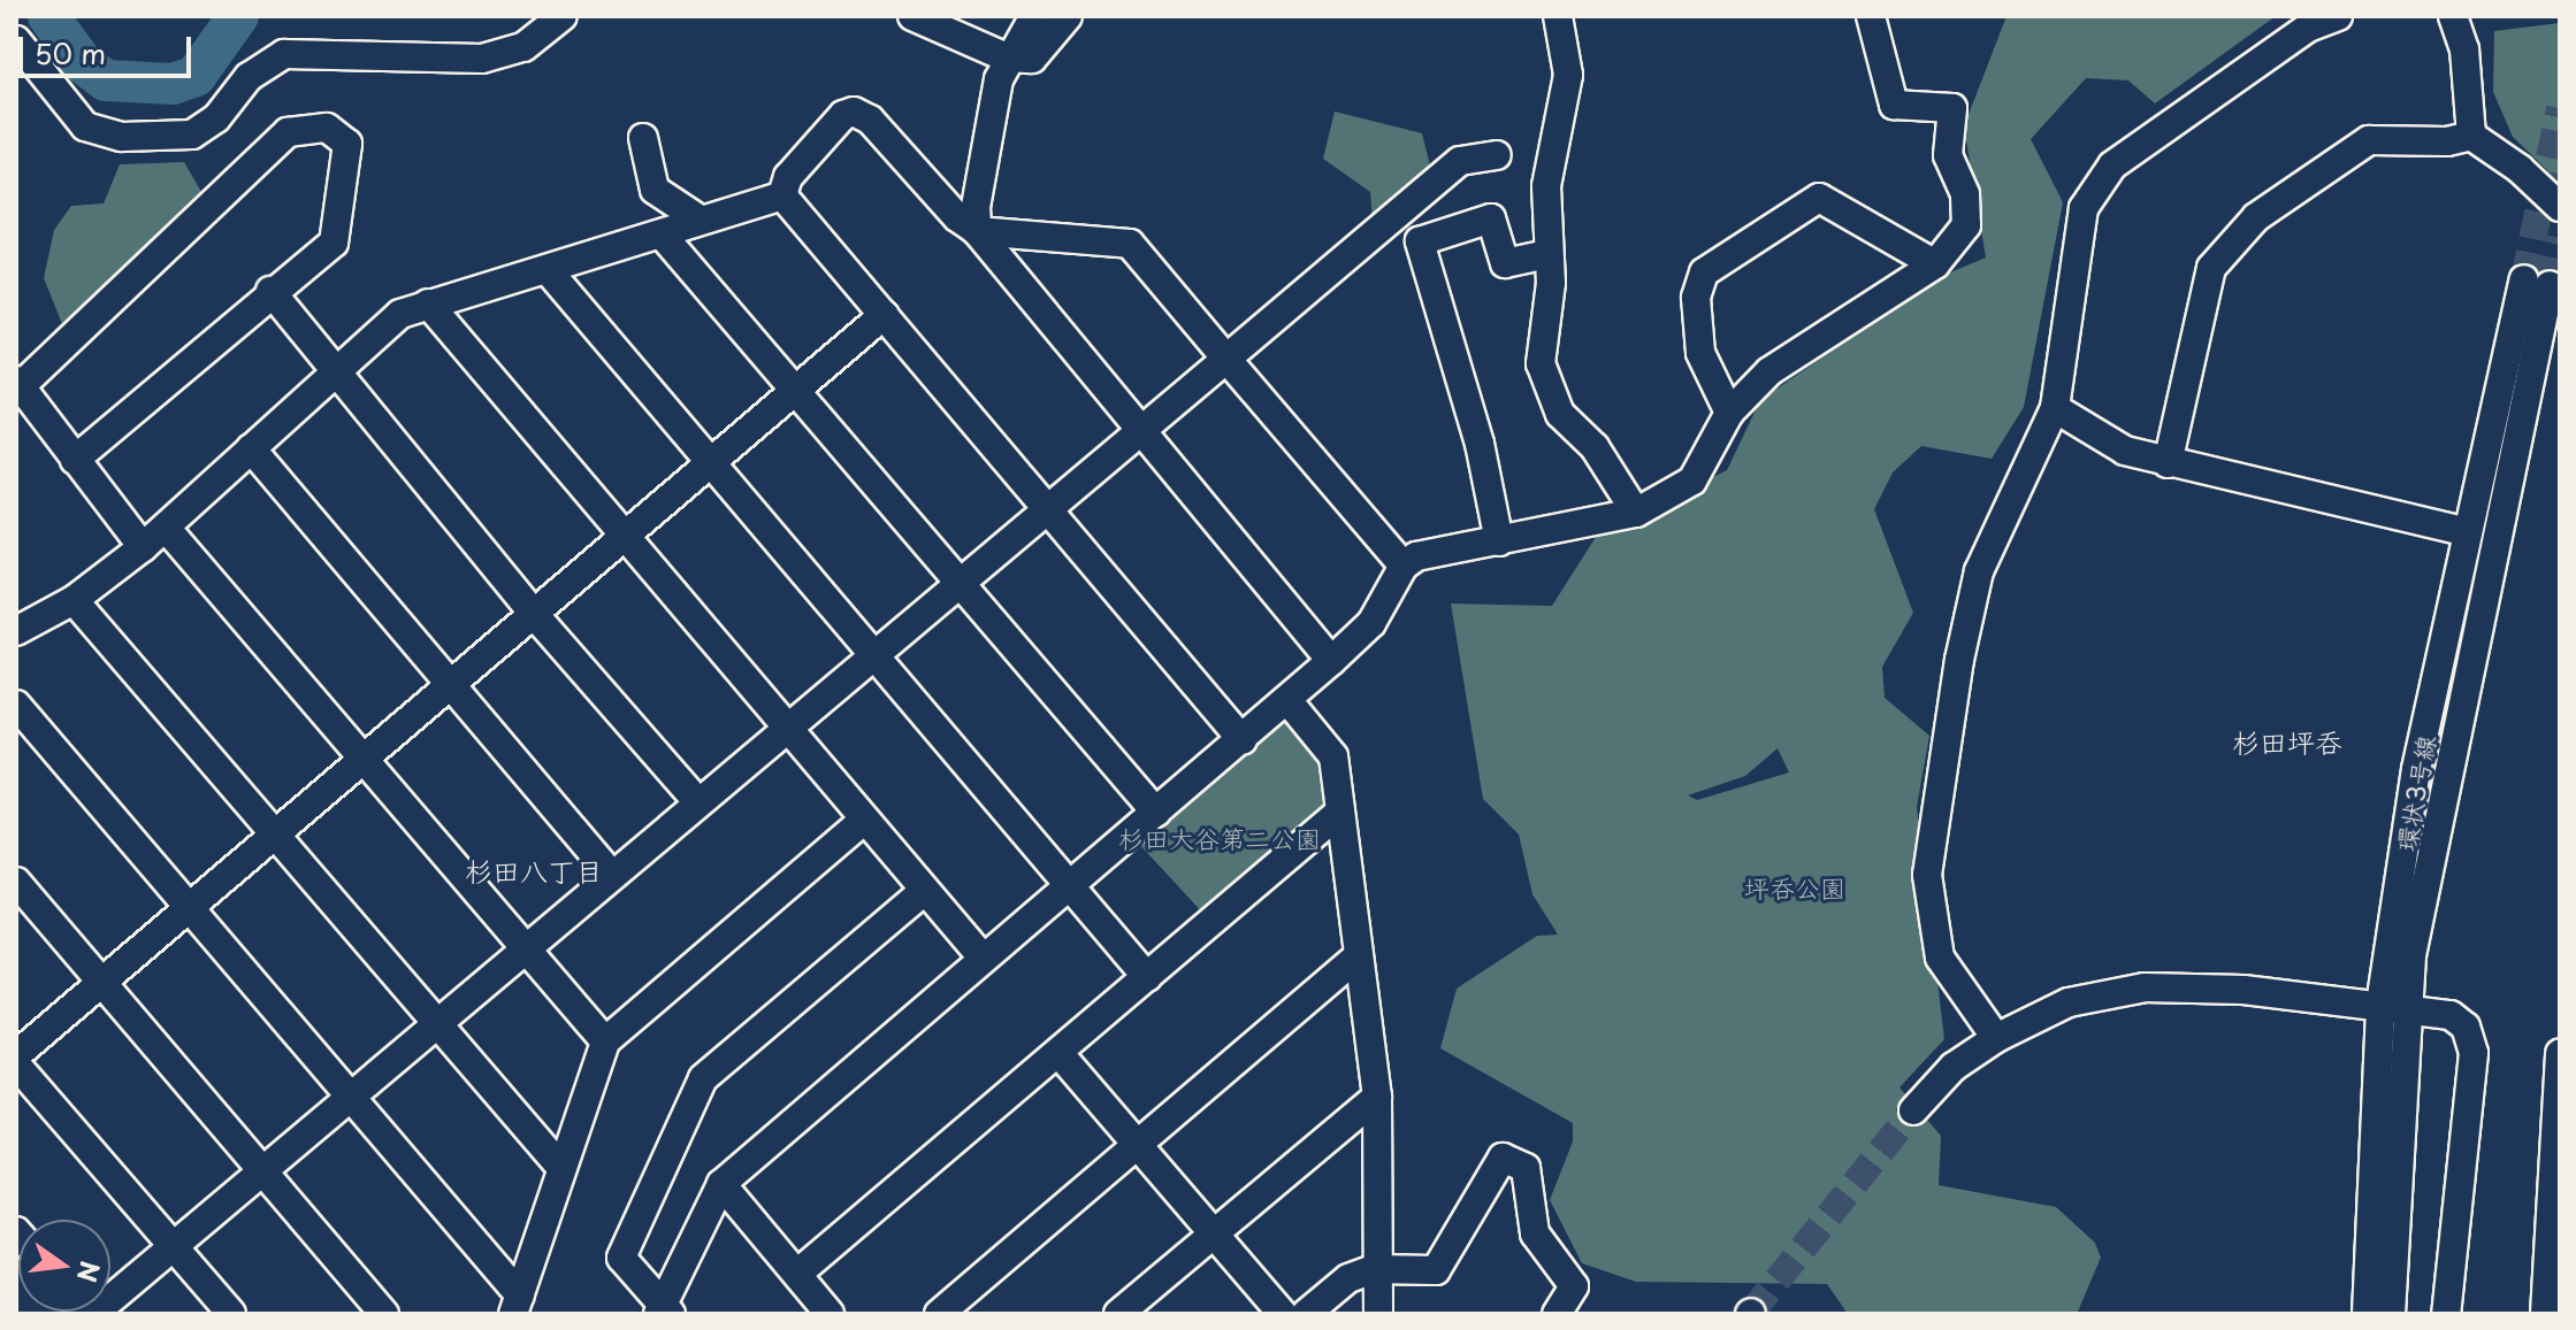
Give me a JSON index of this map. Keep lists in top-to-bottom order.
{
  "streets": {
    "street": ["環状3号線"]
  },
  "districts": ["杉田坪呑", "杉田八丁目"],
  "parks": ["杉田大谷第二公園", "坪呑公園"],
  "scale_bar": "50 m",
  "north": "right"
}
